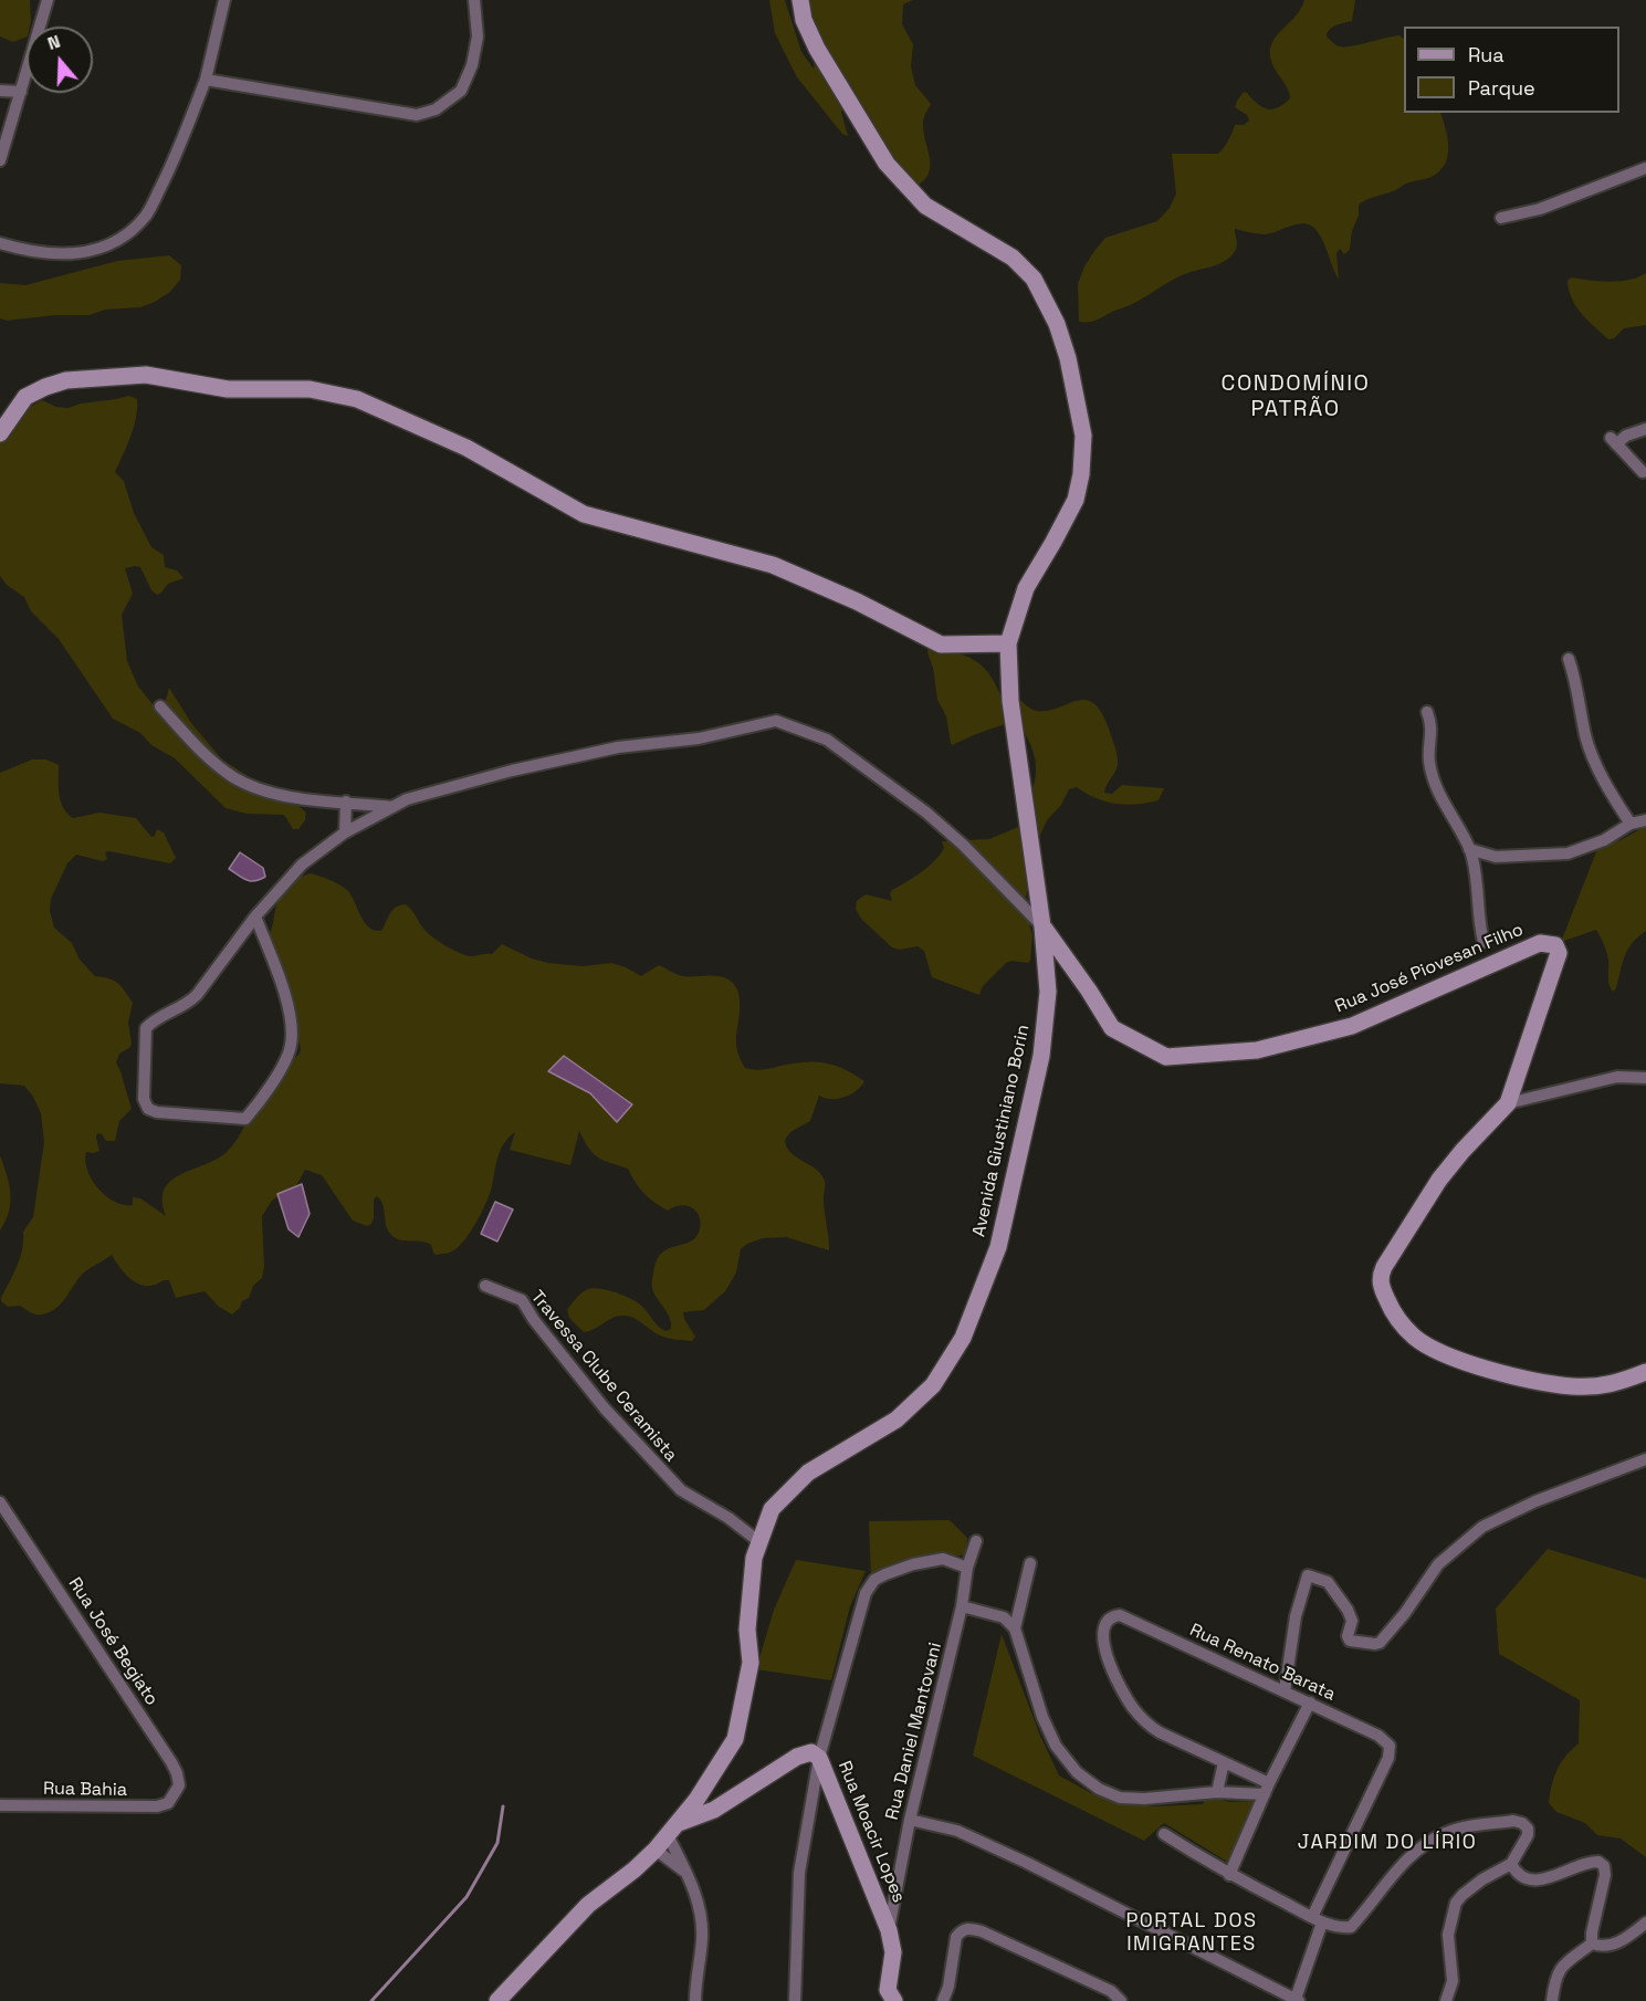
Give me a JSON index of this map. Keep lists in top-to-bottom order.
{
  "streets": {
    "street": [
      "Rua José Piovesan Filho",
      "Avenida Giustiniano Borin",
      "Travessa Clube Ceramista",
      "Rua José Begiato",
      "Rua Renato Barata",
      "Rua Daniel Mantovani",
      "Rua Bahia",
      "Rua Moacir Lopes"
    ]
  },
  "crossings": [
    ["Rua José Piovesan Filho", "Avenida Giustiniano Borin"],
    ["Avenida Giustiniano Borin", "Travessa Clube Ceramista"],
    ["Avenida Giustiniano Borin", "Rua Moacir Lopes"],
    ["Rua José Begiato", "Rua Bahia"],
    ["Rua Daniel Mantovani", "Rua Moacir Lopes"]
  ],
  "districts": ["CONDOMÍNIO PATRÃO", "JARDIM DO LÍRIO", "PORTAL DOS IMIGRANTES"],
  "legend": ["Rua", "Parque"],
  "north": "top"
}
